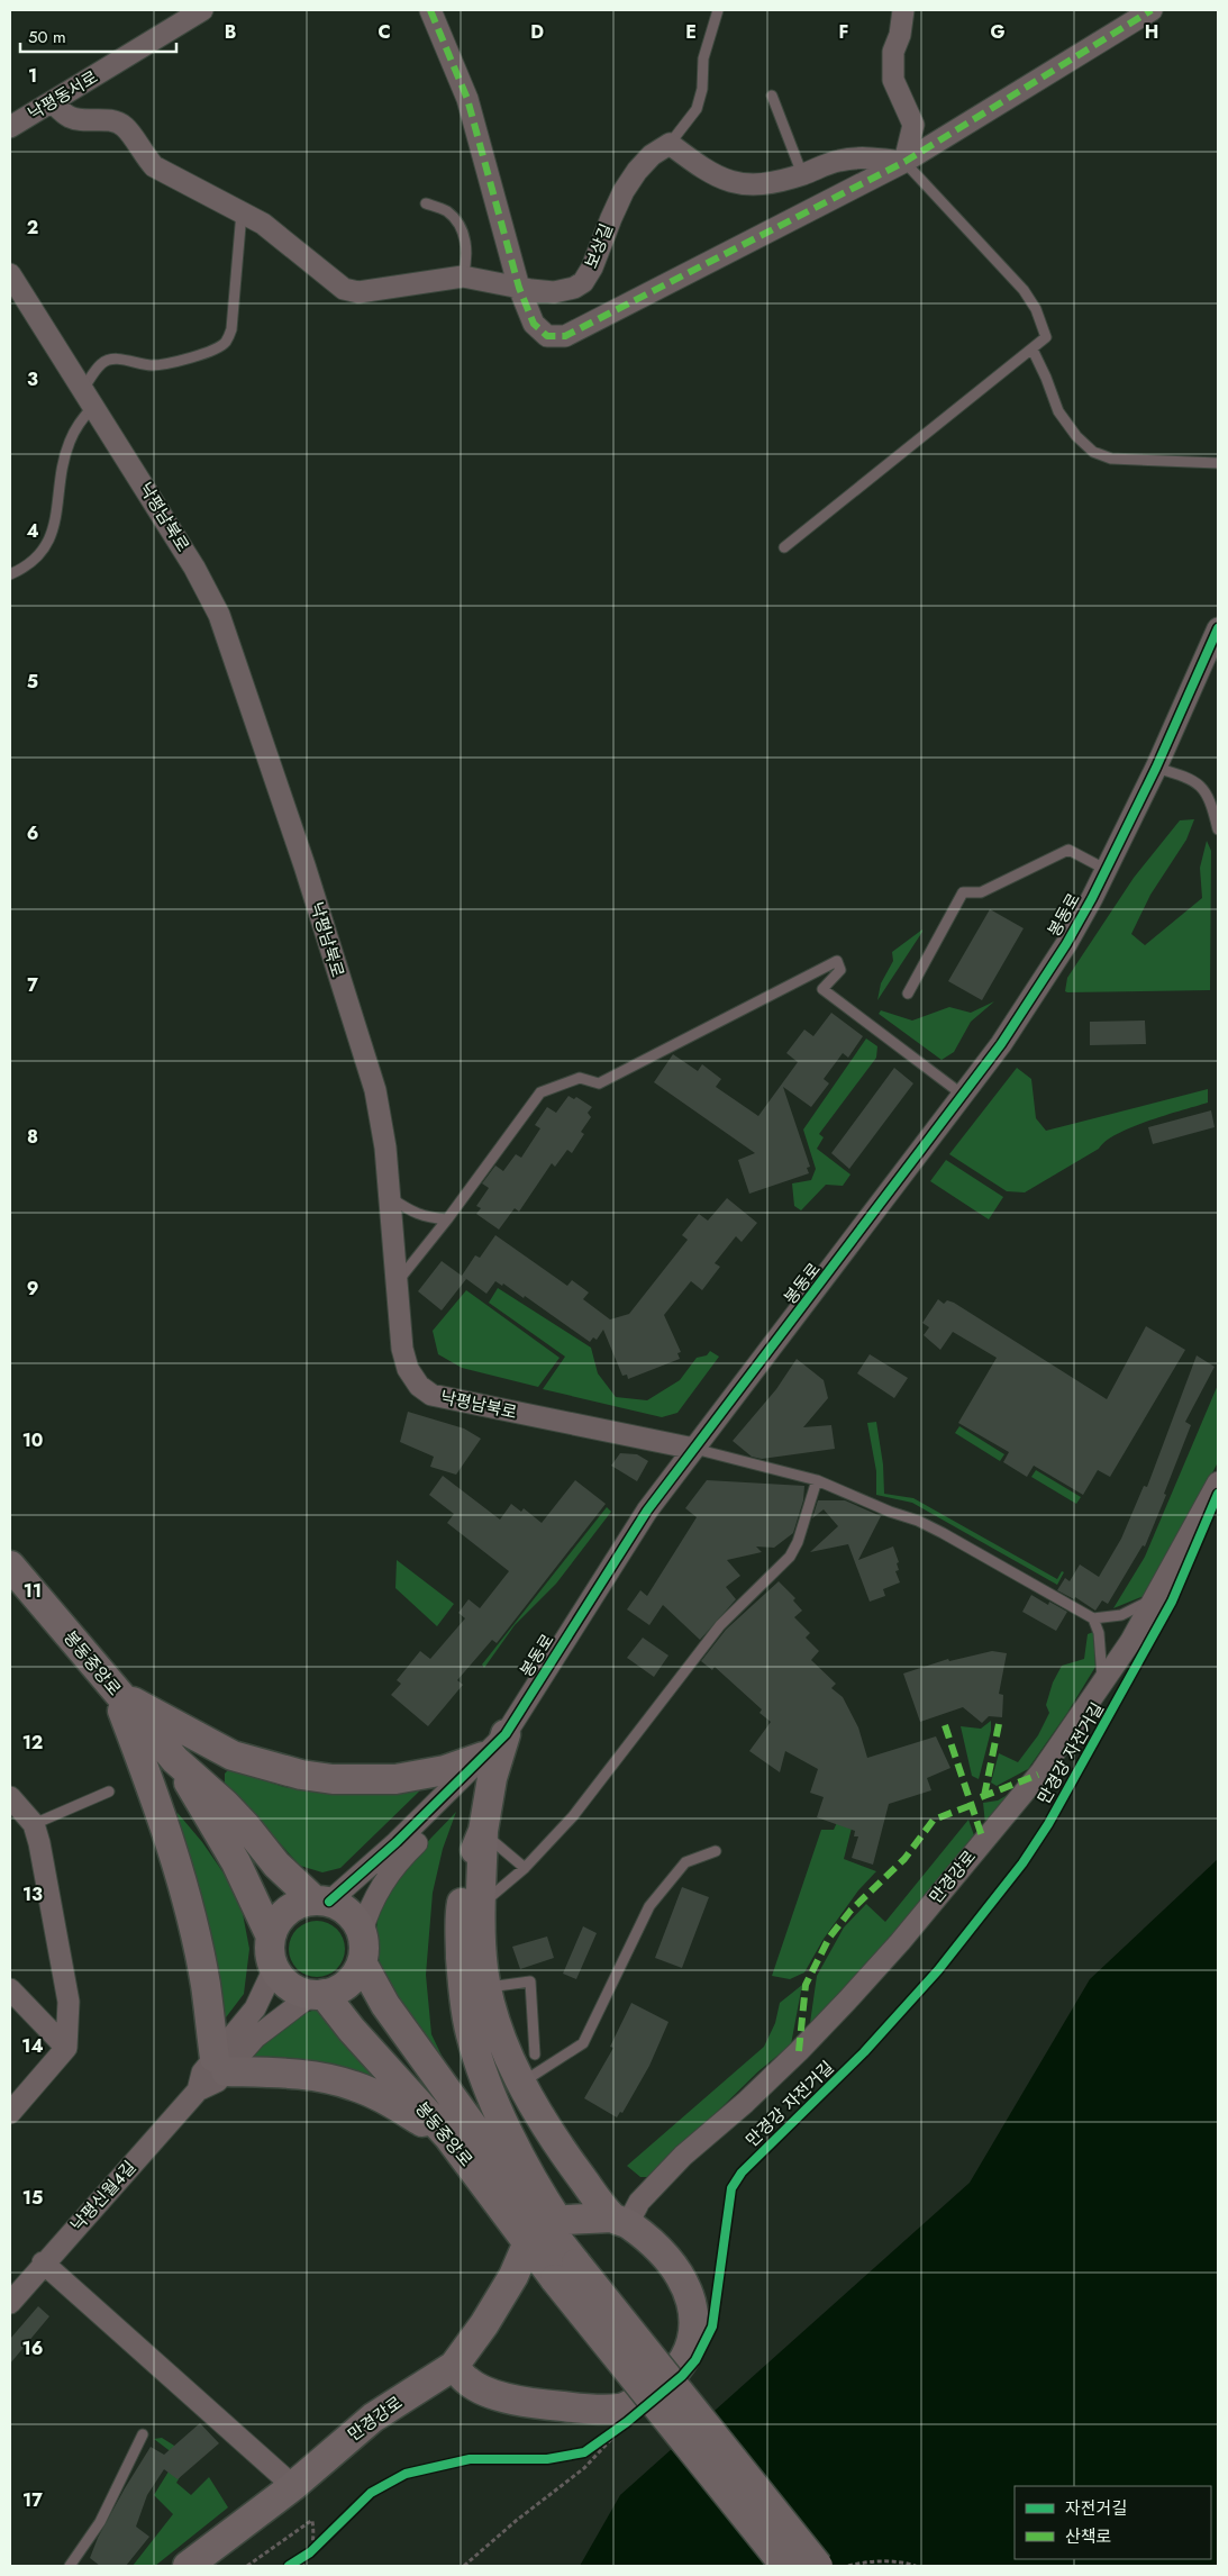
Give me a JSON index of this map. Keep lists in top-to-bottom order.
{
  "streets": {
    "street": [
      "낙평동서로",
      "보상길",
      "낙평남북로",
      "봉동로",
      "봉동중앙로",
      "만경강로",
      "낙평신월4길"
    ],
    "cycle path": ["만경강 자전거길"]
  },
  "crossings": [
    ["낙평동서로", "보상길"],
    ["낙평남북로", "봉동로"],
    ["봉동로", "봉동중앙로"],
    ["봉동로", "낙평신월4길"],
    ["봉동중앙로", "만경강로"],
    ["봉동중앙로", "낙평신월4길"]
  ],
  "legend": ["자전거길", "산책로"],
  "scale_bar": "50 m",
  "grid": {
    "columns": [
      "B",
      "C",
      "D",
      "E",
      "F",
      "G",
      "H"
    ],
    "rows": [
      "1",
      "2",
      "3",
      "4",
      "5",
      "6",
      "7",
      "8",
      "9",
      "10",
      "11",
      "12",
      "13",
      "14",
      "15",
      "16",
      "17"
    ]
  }
}
